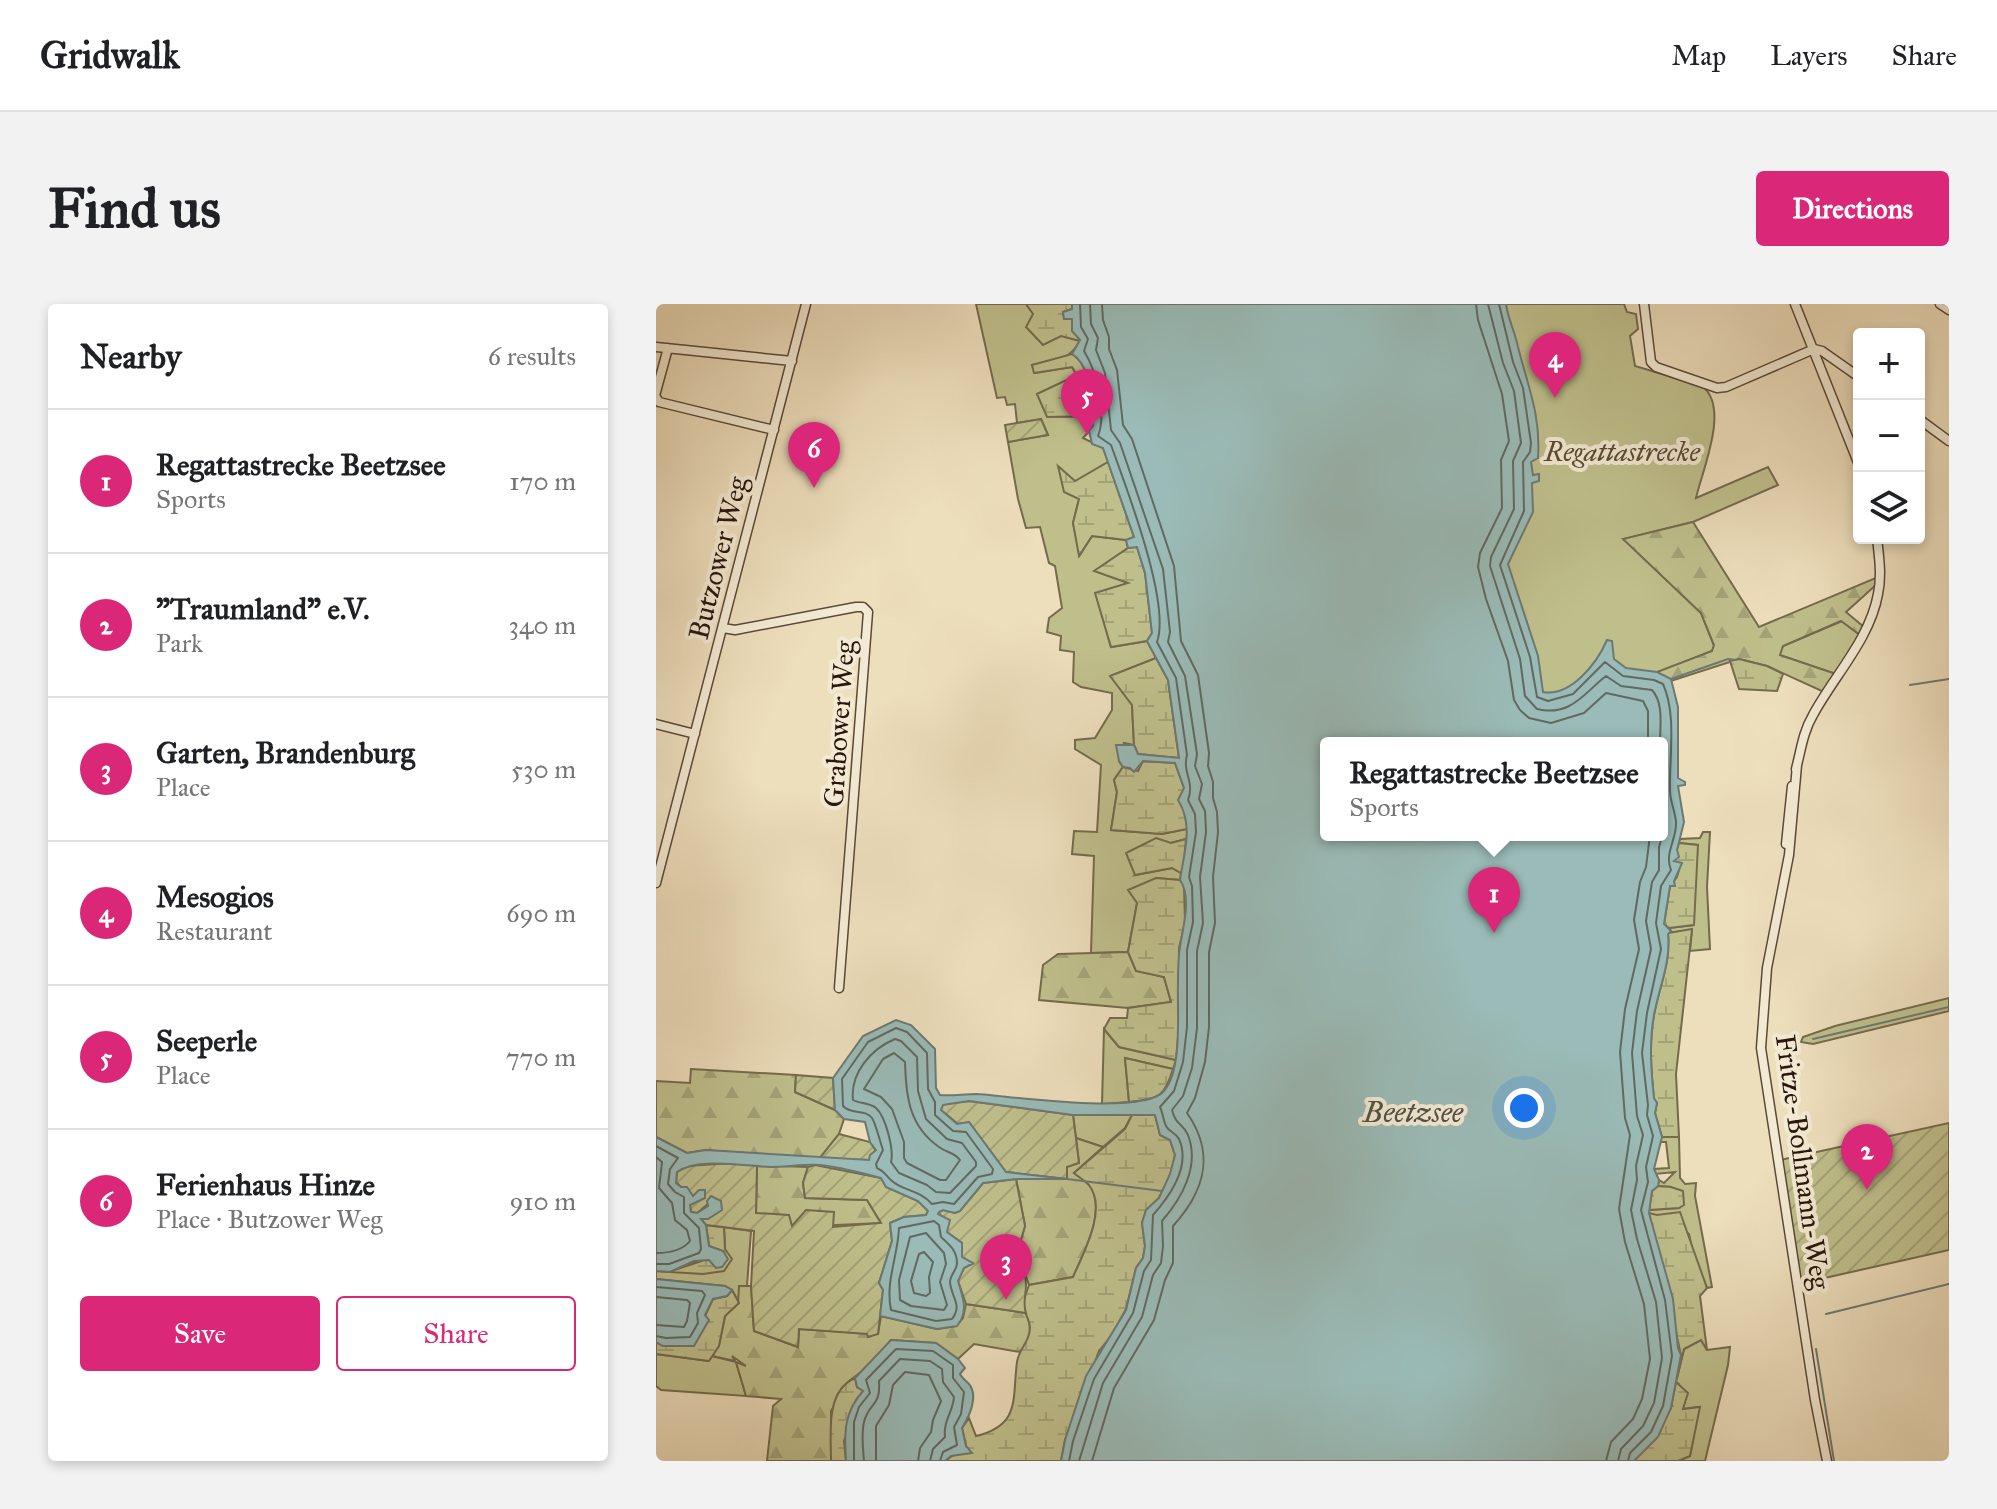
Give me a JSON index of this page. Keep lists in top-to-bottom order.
{
  "streets": {
    "street": ["Butzower Weg", "Grabower Weg", "Fritze-Bollmann-Weg"]
  },
  "crossings": [
    ["Butzower Weg", "Grabower Weg"]
  ],
  "water": ["Beetzsee"],
  "parks": ["Regattastrecke"],
  "page": {
    "header": "Gridwalk",
    "nav": ["Map", "Layers", "Share"],
    "buttons": [
      "Directions",
      ["Save", "Share"]
    ],
    "title": "Find us",
    "heading": ["Nearby", "6 results"],
    "map_buttons": ["+", "−"],
    "pins": [
      "4",
      "5",
      "6",
      "1",
      "2",
      "3"
    ],
    "list": [
      {
        "mark": "1",
        "name": "Regattastrecke Beetzsee",
        "note": "Sports",
        "value": "170 m"
      },
      {
        "mark": "2",
        "name": "\"Traumland\" e.V.",
        "note": "Park",
        "value": "340 m"
      },
      {
        "mark": "3",
        "name": "Garten, Brandenburg",
        "note": "Place",
        "value": "530 m"
      },
      {
        "mark": "4",
        "name": "Mesogios",
        "note": "Restaurant",
        "value": "690 m"
      },
      {
        "mark": "5",
        "name": "Seeperle",
        "note": "Place",
        "value": "770 m"
      },
      {
        "mark": "6",
        "name": "Ferienhaus Hinze",
        "note": "Place · Butzower Weg",
        "value": "910 m"
      }
    ],
    "popup": ["Regattastrecke Beetzsee", "Sports"]
  }
}
